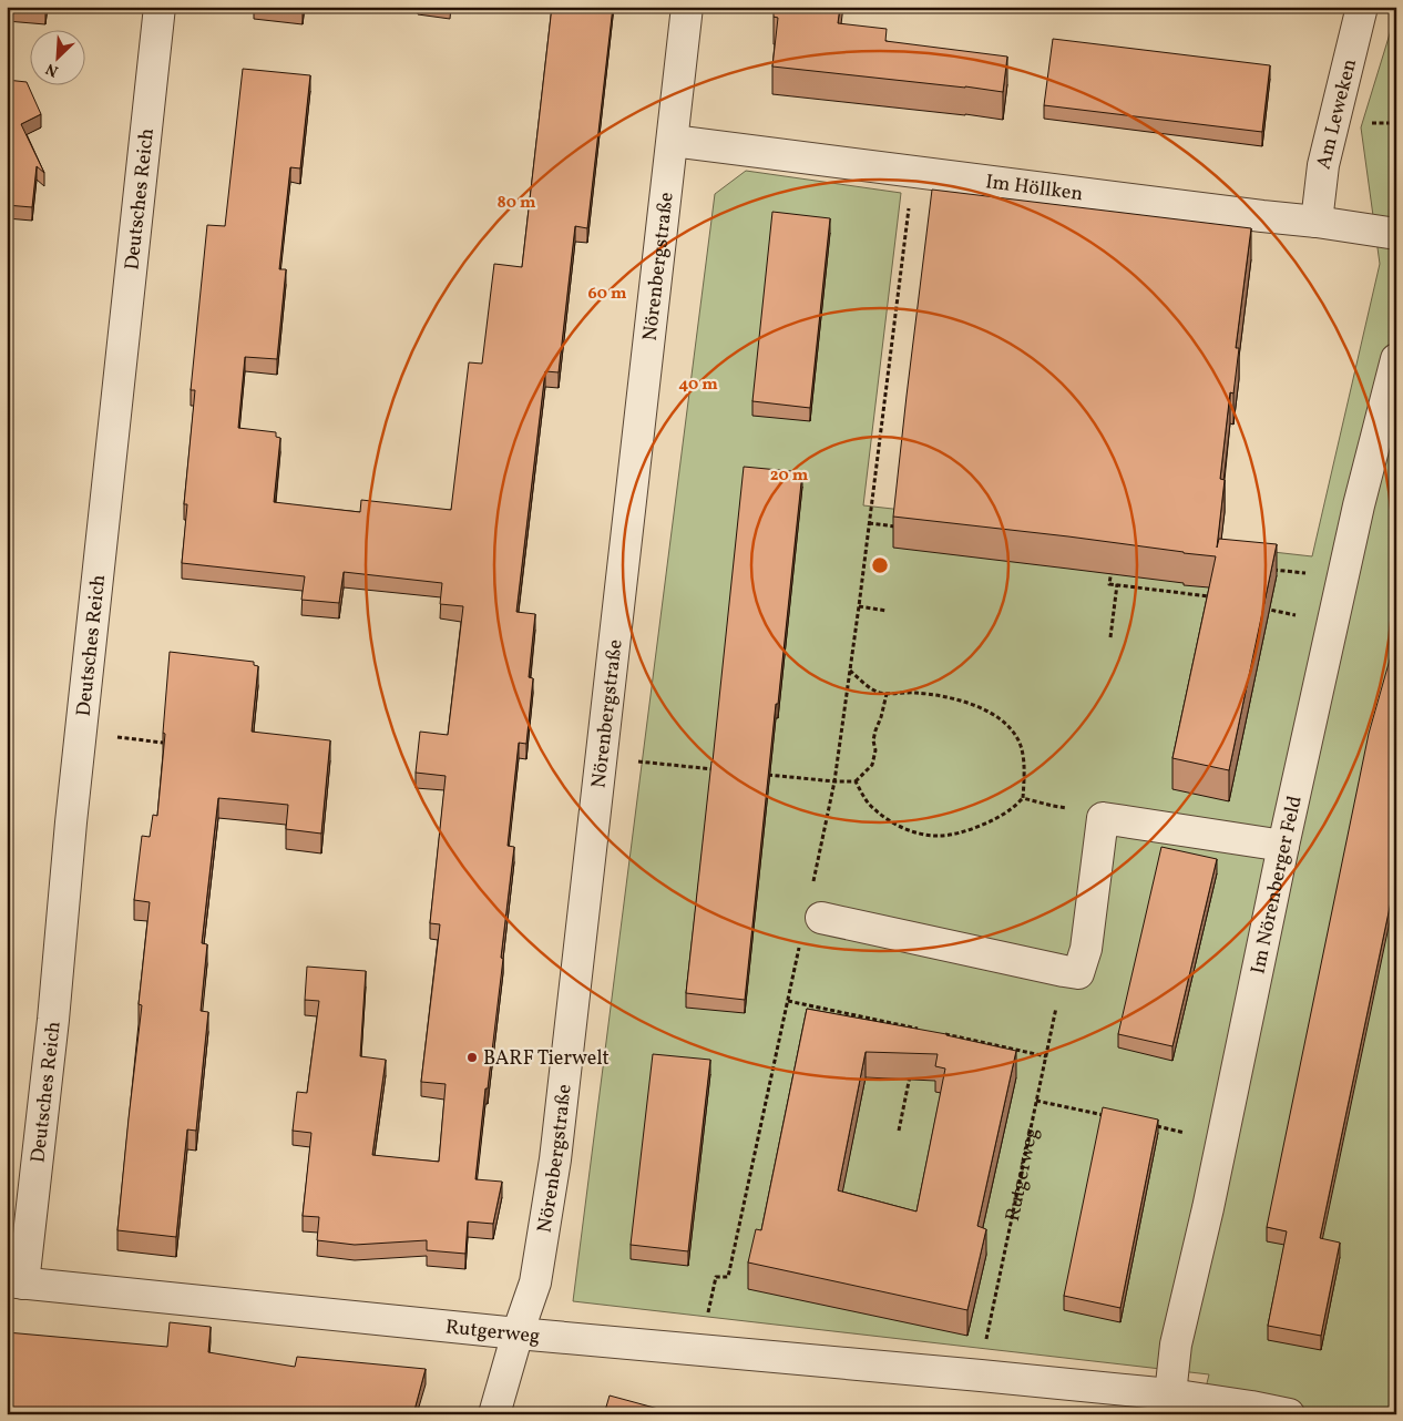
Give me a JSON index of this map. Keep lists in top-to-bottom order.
{
  "streets": {
    "street": [
      "Am Leweken",
      "Im Höllken",
      "Deutsches Reich",
      "Nörenbergstraße",
      "Im Nörenberger Feld",
      "Rutgerweg"
    ]
  },
  "crossings": [
    ["Am Leweken", "Im Höllken"],
    ["Im Höllken", "Nörenbergstraße"],
    ["Deutsches Reich", "Rutgerweg"],
    ["Nörenbergstraße", "Rutgerweg"],
    ["Im Nörenberger Feld", "Rutgerweg"]
  ],
  "places": ["BARF Tierwelt"],
  "north": "bottom left",
  "rings": [
    "80 m",
    "60 m",
    "40 m",
    "20 m"
  ]
}
